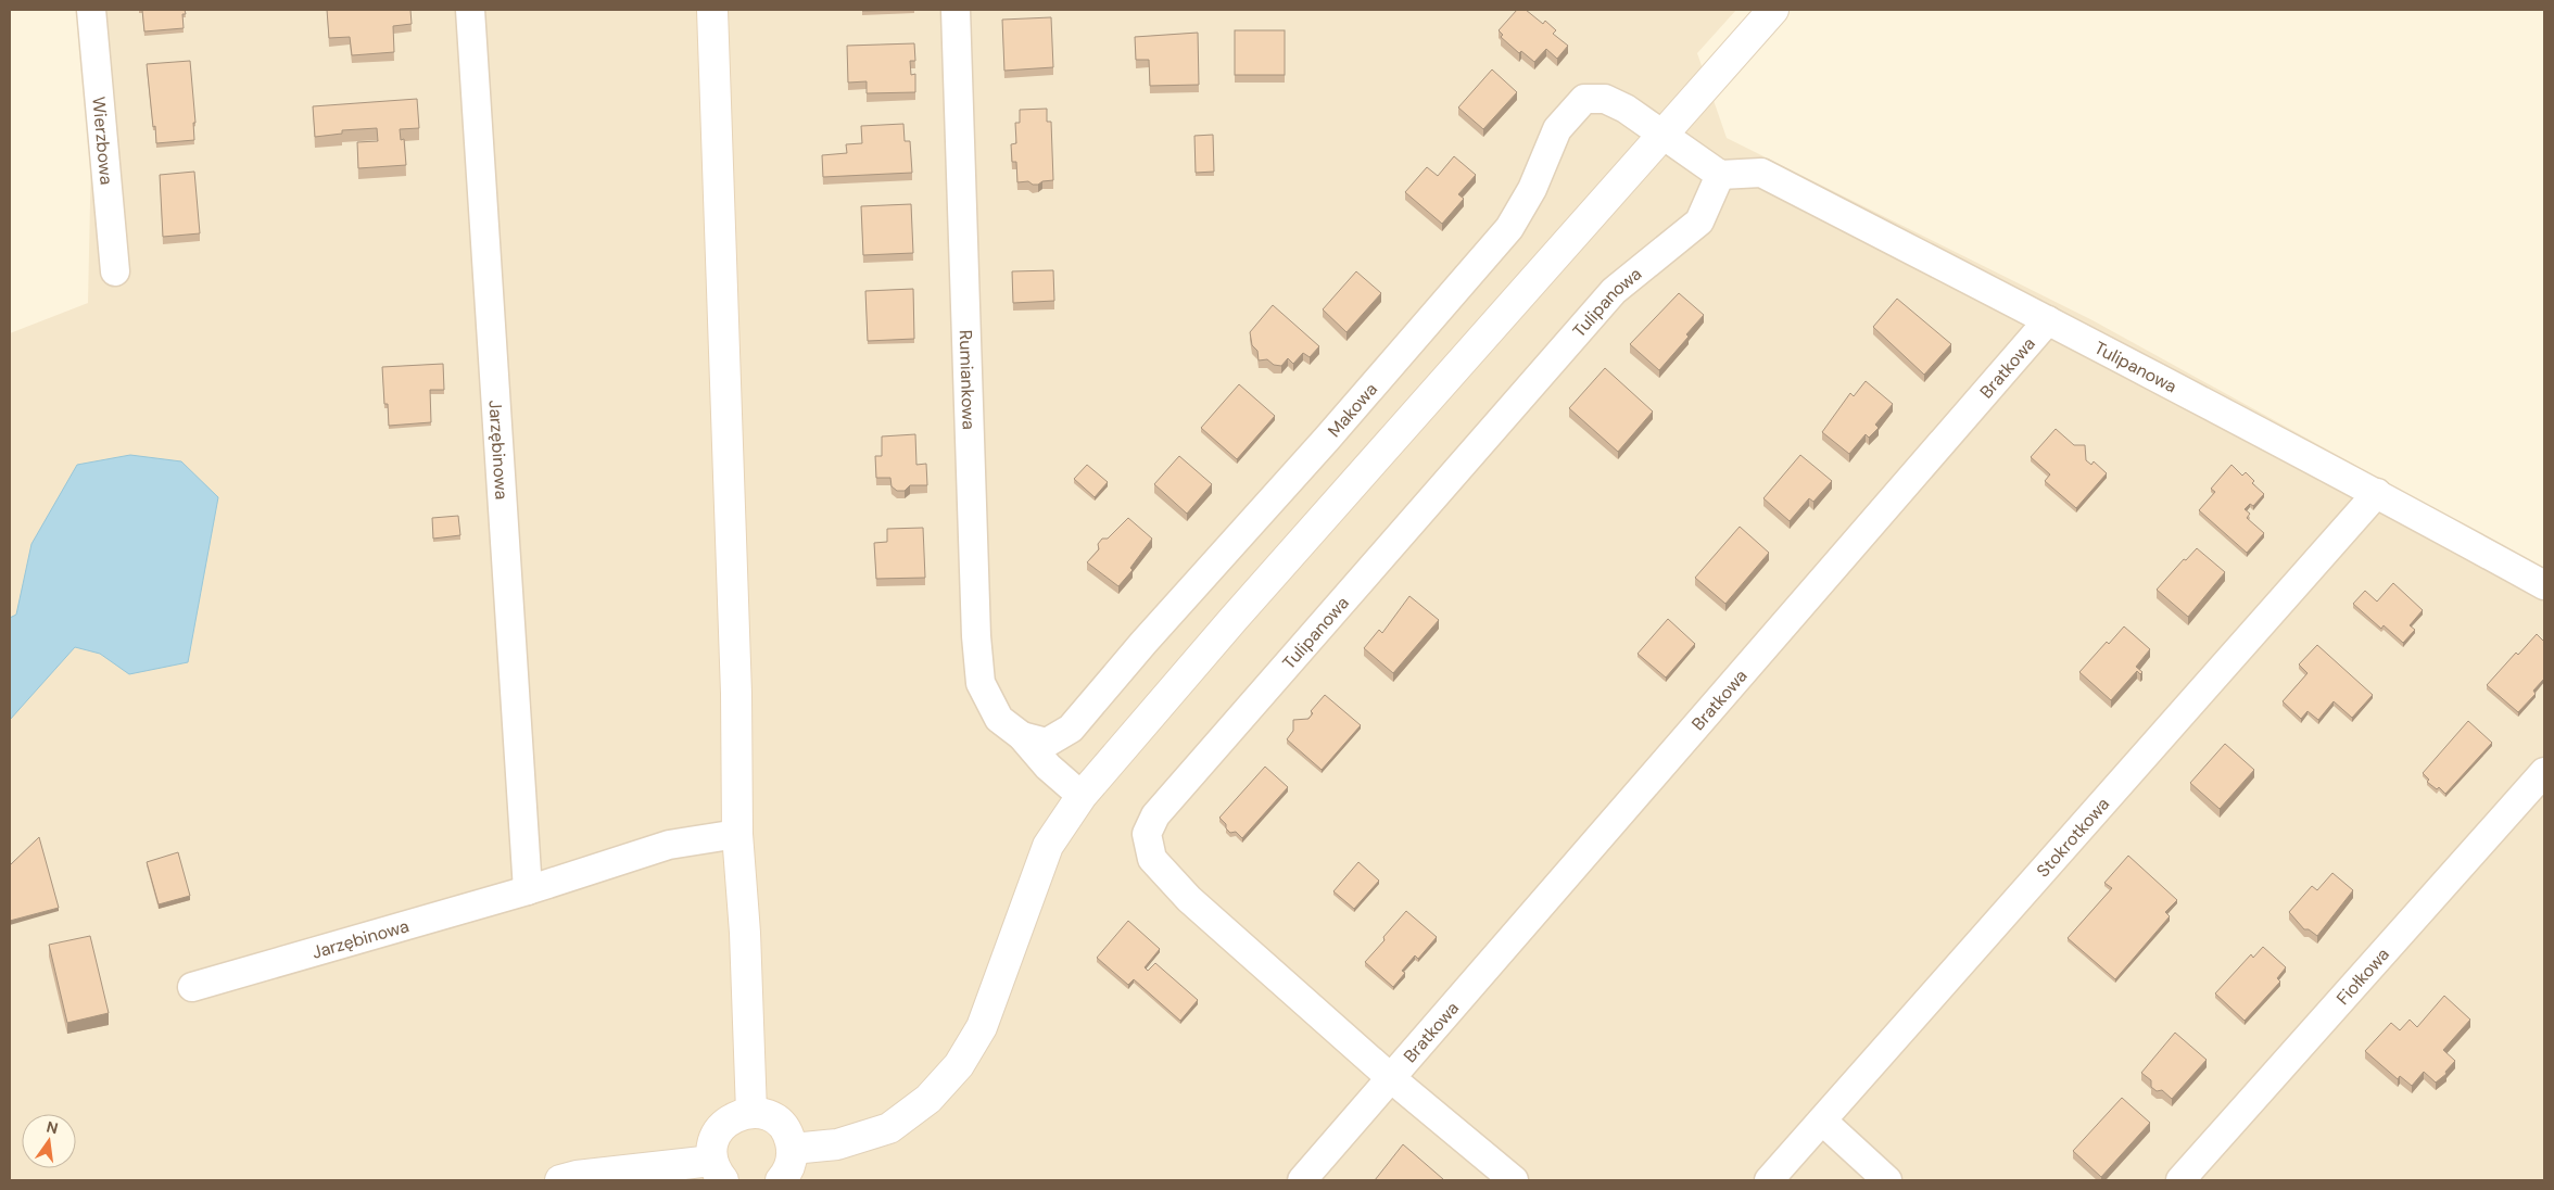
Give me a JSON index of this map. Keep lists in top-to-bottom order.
{
  "streets": {
    "street": [
      "Wierzbowa",
      "Tulipanowa",
      "Bratkowa",
      "Rumiankowa",
      "Makowa",
      "Jarzębinowa",
      "Stokrotkowa",
      "Fiołkowa"
    ]
  },
  "crossings": [
    ["Tulipanowa", "Bratkowa"],
    ["Tulipanowa", "Stokrotkowa"],
    ["Rumiankowa", "Makowa"]
  ],
  "north": "top"
}
